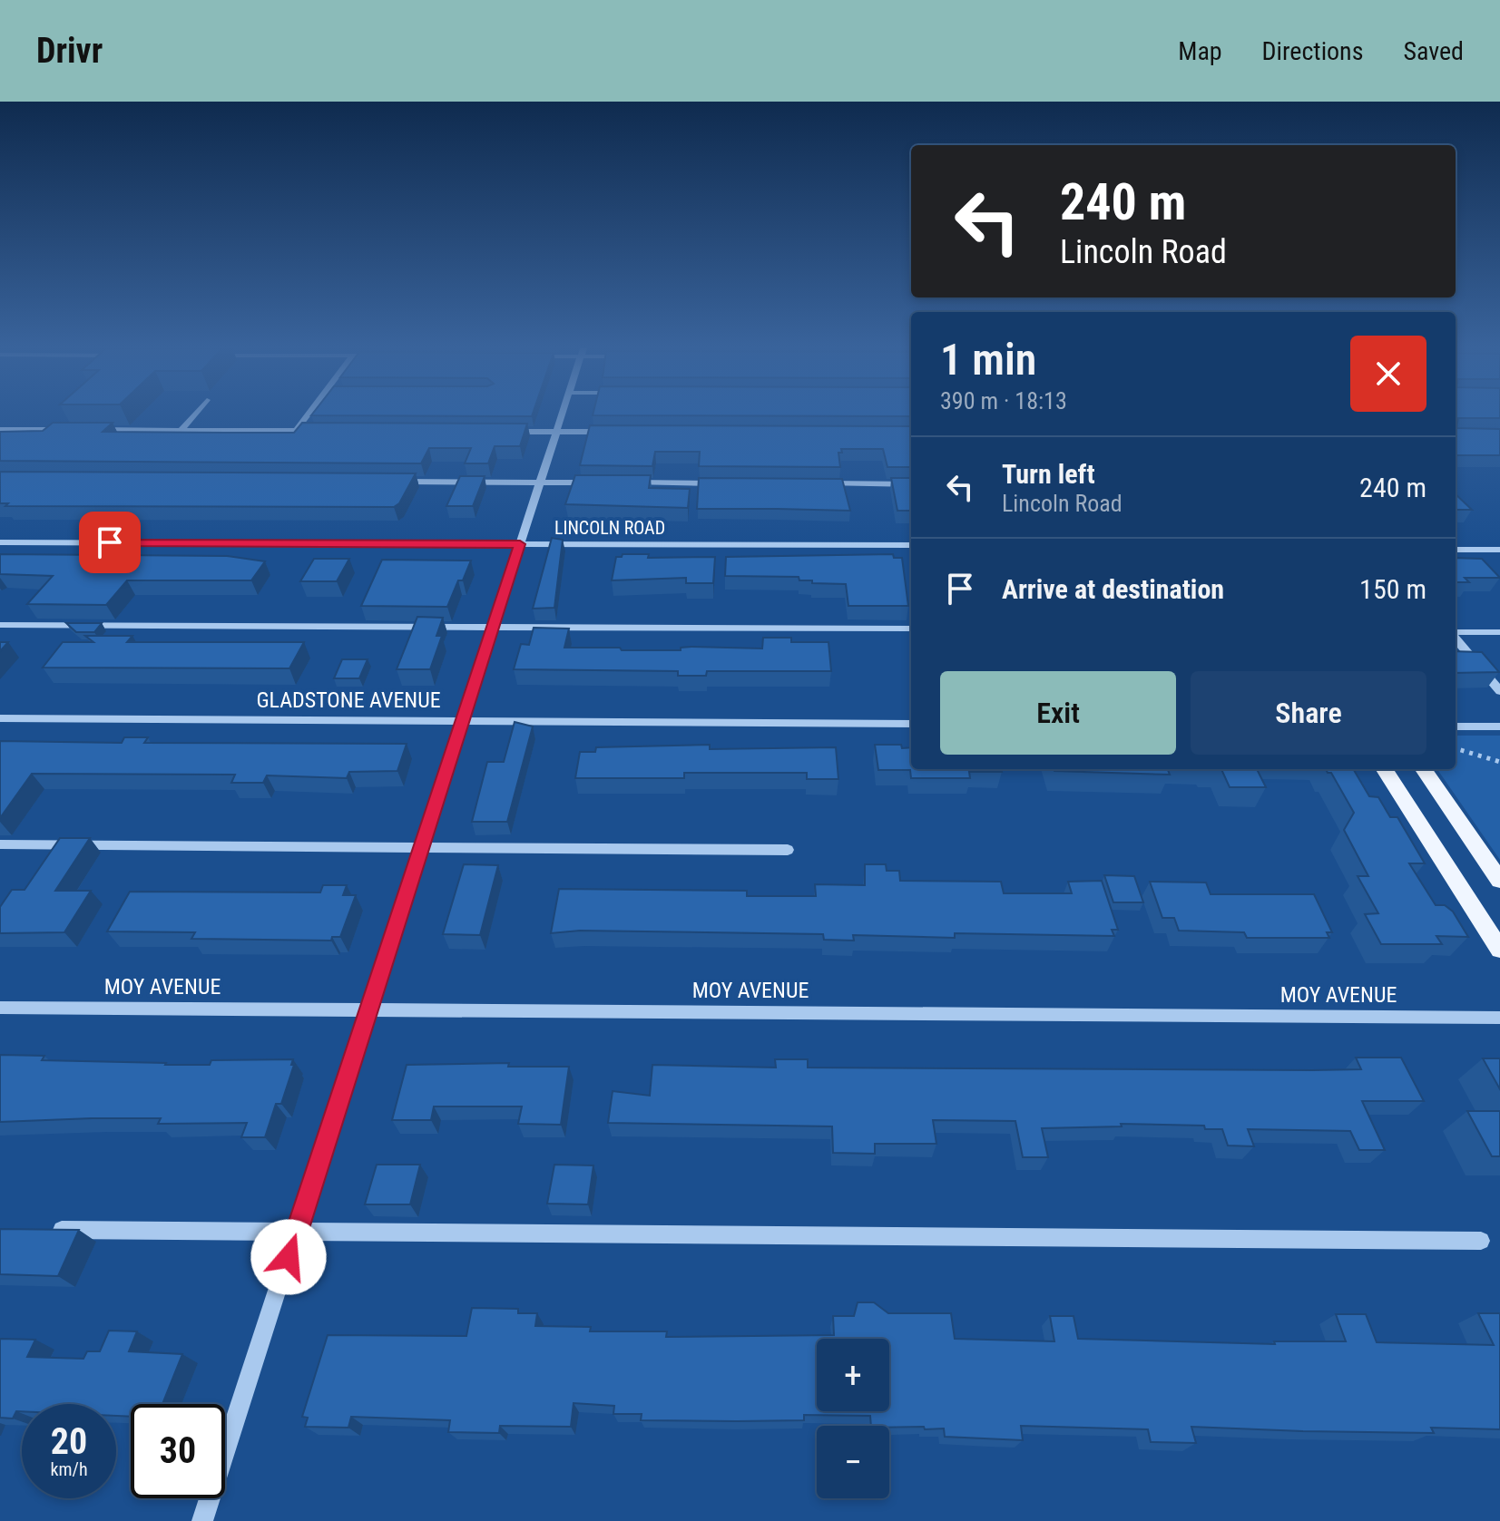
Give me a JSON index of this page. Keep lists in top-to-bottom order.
{
  "streets": {
    "street": ["LINCOLN ROAD", "GLADSTONE AVENUE", "MOY AVENUE"]
  },
  "page": {
    "header": "Drivr",
    "nav": ["Map", "Directions", "Saved"],
    "turn": ["240 m", "Lincoln Road"],
    "heading": ["1 min", "390 m · 18:13"],
    "list": [
      {
        "name": "Turn left",
        "note": "Lincoln Road",
        "value": "240 m"
      },
      {
        "name": "Arrive at destination",
        "value": "150 m"
      }
    ],
    "buttons": ["Exit", "Share"],
    "map_buttons": ["+", "−"],
    "speed": "20 km/h",
    "limit": "30"
  }
}
